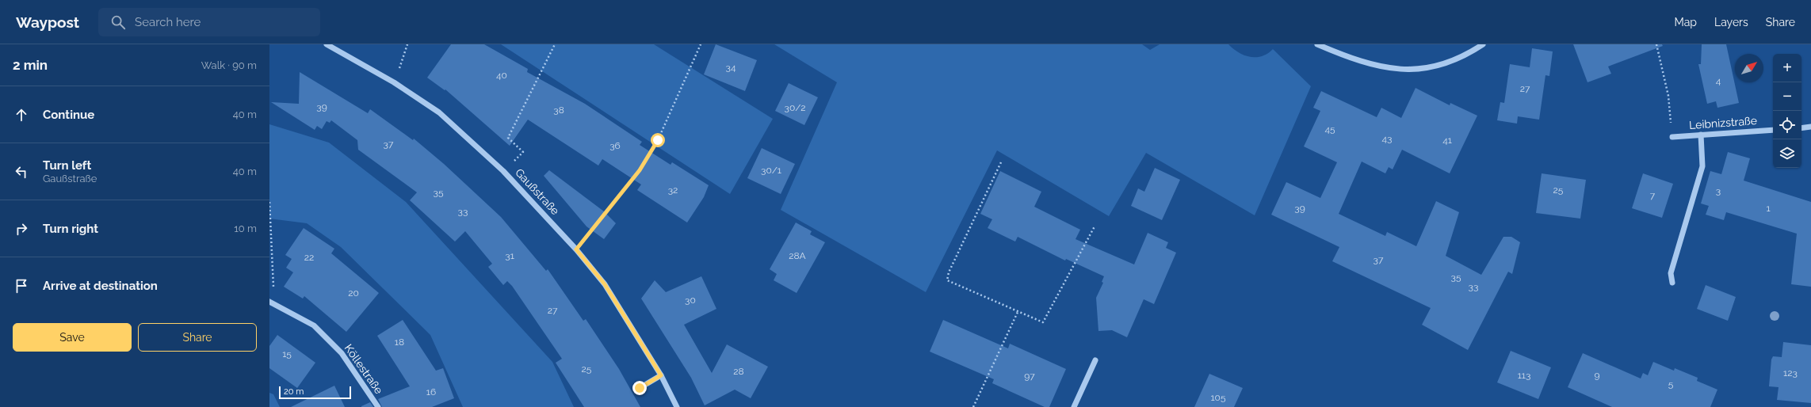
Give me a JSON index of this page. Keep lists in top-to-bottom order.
{
  "streets": {
    "street": ["Leibnizstraße", "Gaußstraße", "Köllestraße"]
  },
  "house_numbers": [
    "34",
    "40",
    "4",
    "27",
    "39",
    "30/2",
    "38",
    "45",
    "43",
    "41",
    "37",
    "36",
    "30/1",
    "32",
    "25",
    "3",
    "35",
    "7",
    "39",
    "1",
    "33",
    "31",
    "28A",
    "22",
    "37",
    "35",
    "33",
    "20",
    "30",
    "27",
    "18",
    "15",
    "25",
    "28",
    "123",
    "113",
    "9",
    "97",
    "5",
    "16",
    "105"
  ],
  "scale_bar": "20 m",
  "north": "top right",
  "page": {
    "header": "Waypost",
    "search": "Search here",
    "nav": ["Map", "Layers", "Share"],
    "heading": ["2 min", "Walk · 90 m"],
    "map_buttons": ["+", "−"],
    "list": [
      ["Continue", "40 m"],
      ["Turn left", "Gaußstraße", "40 m"],
      ["Turn right", "10 m"],
      "Arrive at destination"
    ],
    "buttons": ["Save", "Share"],
    "scale": "20 m"
  }
}
